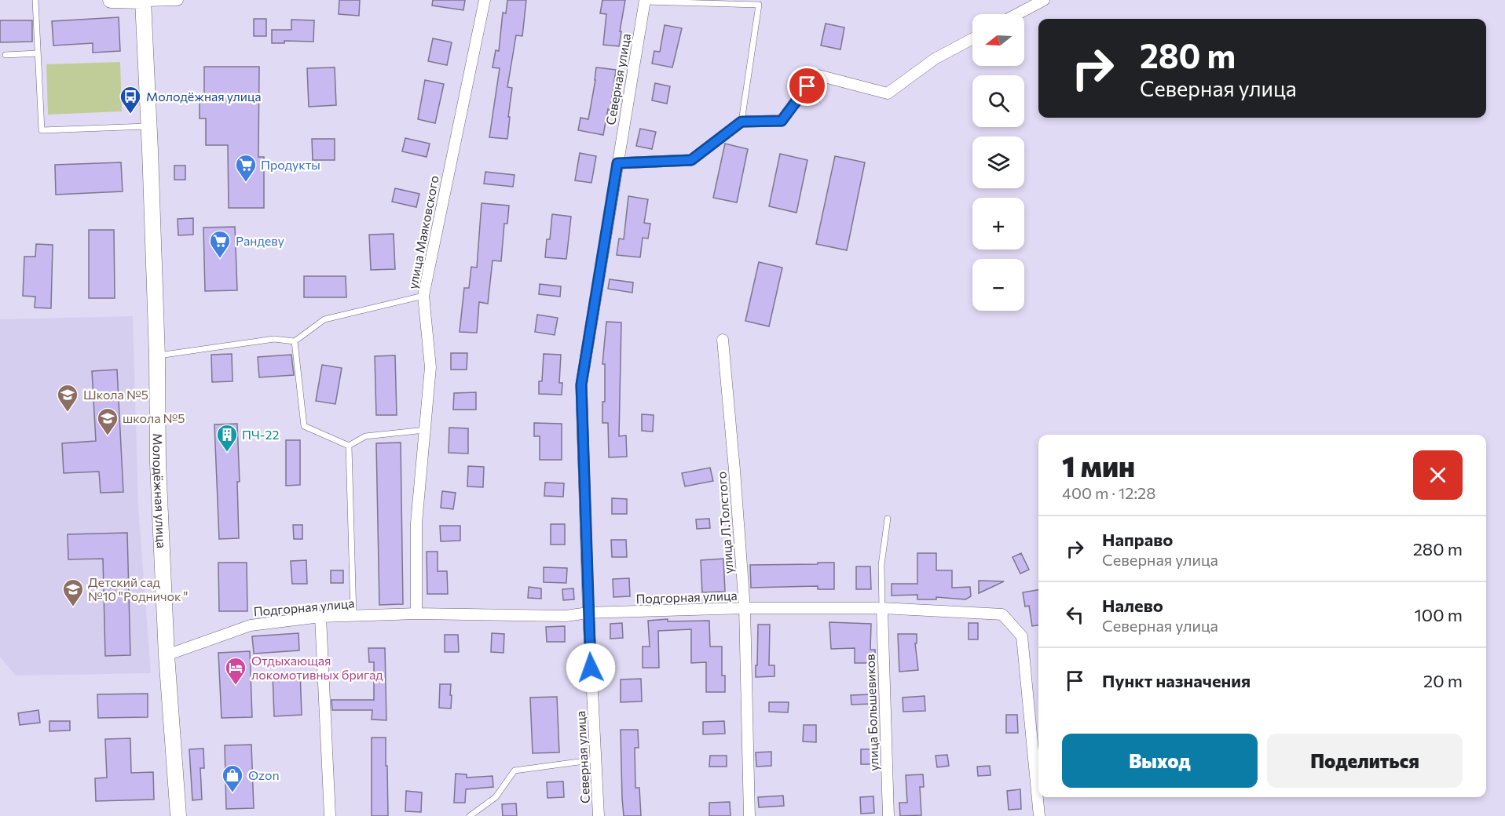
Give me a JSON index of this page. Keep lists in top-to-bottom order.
{
  "streets": {
    "street": [
      "Северная улица",
      "улица Маяковского",
      "Молодёжная улица",
      "улица Л.Толстого",
      "Подгорная улица",
      "улица Большевиков"
    ]
  },
  "crossings": [
    ["Северная улица", "Подгорная улица"],
    ["улица Маяковского", "Подгорная улица"],
    ["Молодёжная улица", "Подгорная улица"],
    ["улица Л.Толстого", "Подгорная улица"],
    ["Подгорная улица", "улица Большевиков"]
  ],
  "places": {
    "bus stop": ["Молодёжная улица"],
    "supermarket": ["Продукты", "Рандеву"],
    "school or university": ["Школа №5", "школа №5", "Детский сад №10 \"Родничок \""],
    "building": ["ПЧ-22"],
    "hotel": ["Отдыхающая локомотивных бригад"],
    "shop": ["Ozon"]
  },
  "north": "left",
  "page": {
    "map_buttons": ["+", "−"],
    "turn": ["280 m", "Северная улица"],
    "heading": ["1 мин", "400 m · 12:28"],
    "list": [
      {
        "name": "Направо",
        "note": "Северная улица",
        "value": "280 m"
      },
      {
        "name": "Налево",
        "note": "Северная улица",
        "value": "100 m"
      },
      {
        "name": "Пункт назначения",
        "value": "20 m"
      }
    ],
    "buttons": ["Выход", "Поделиться"]
  }
}
